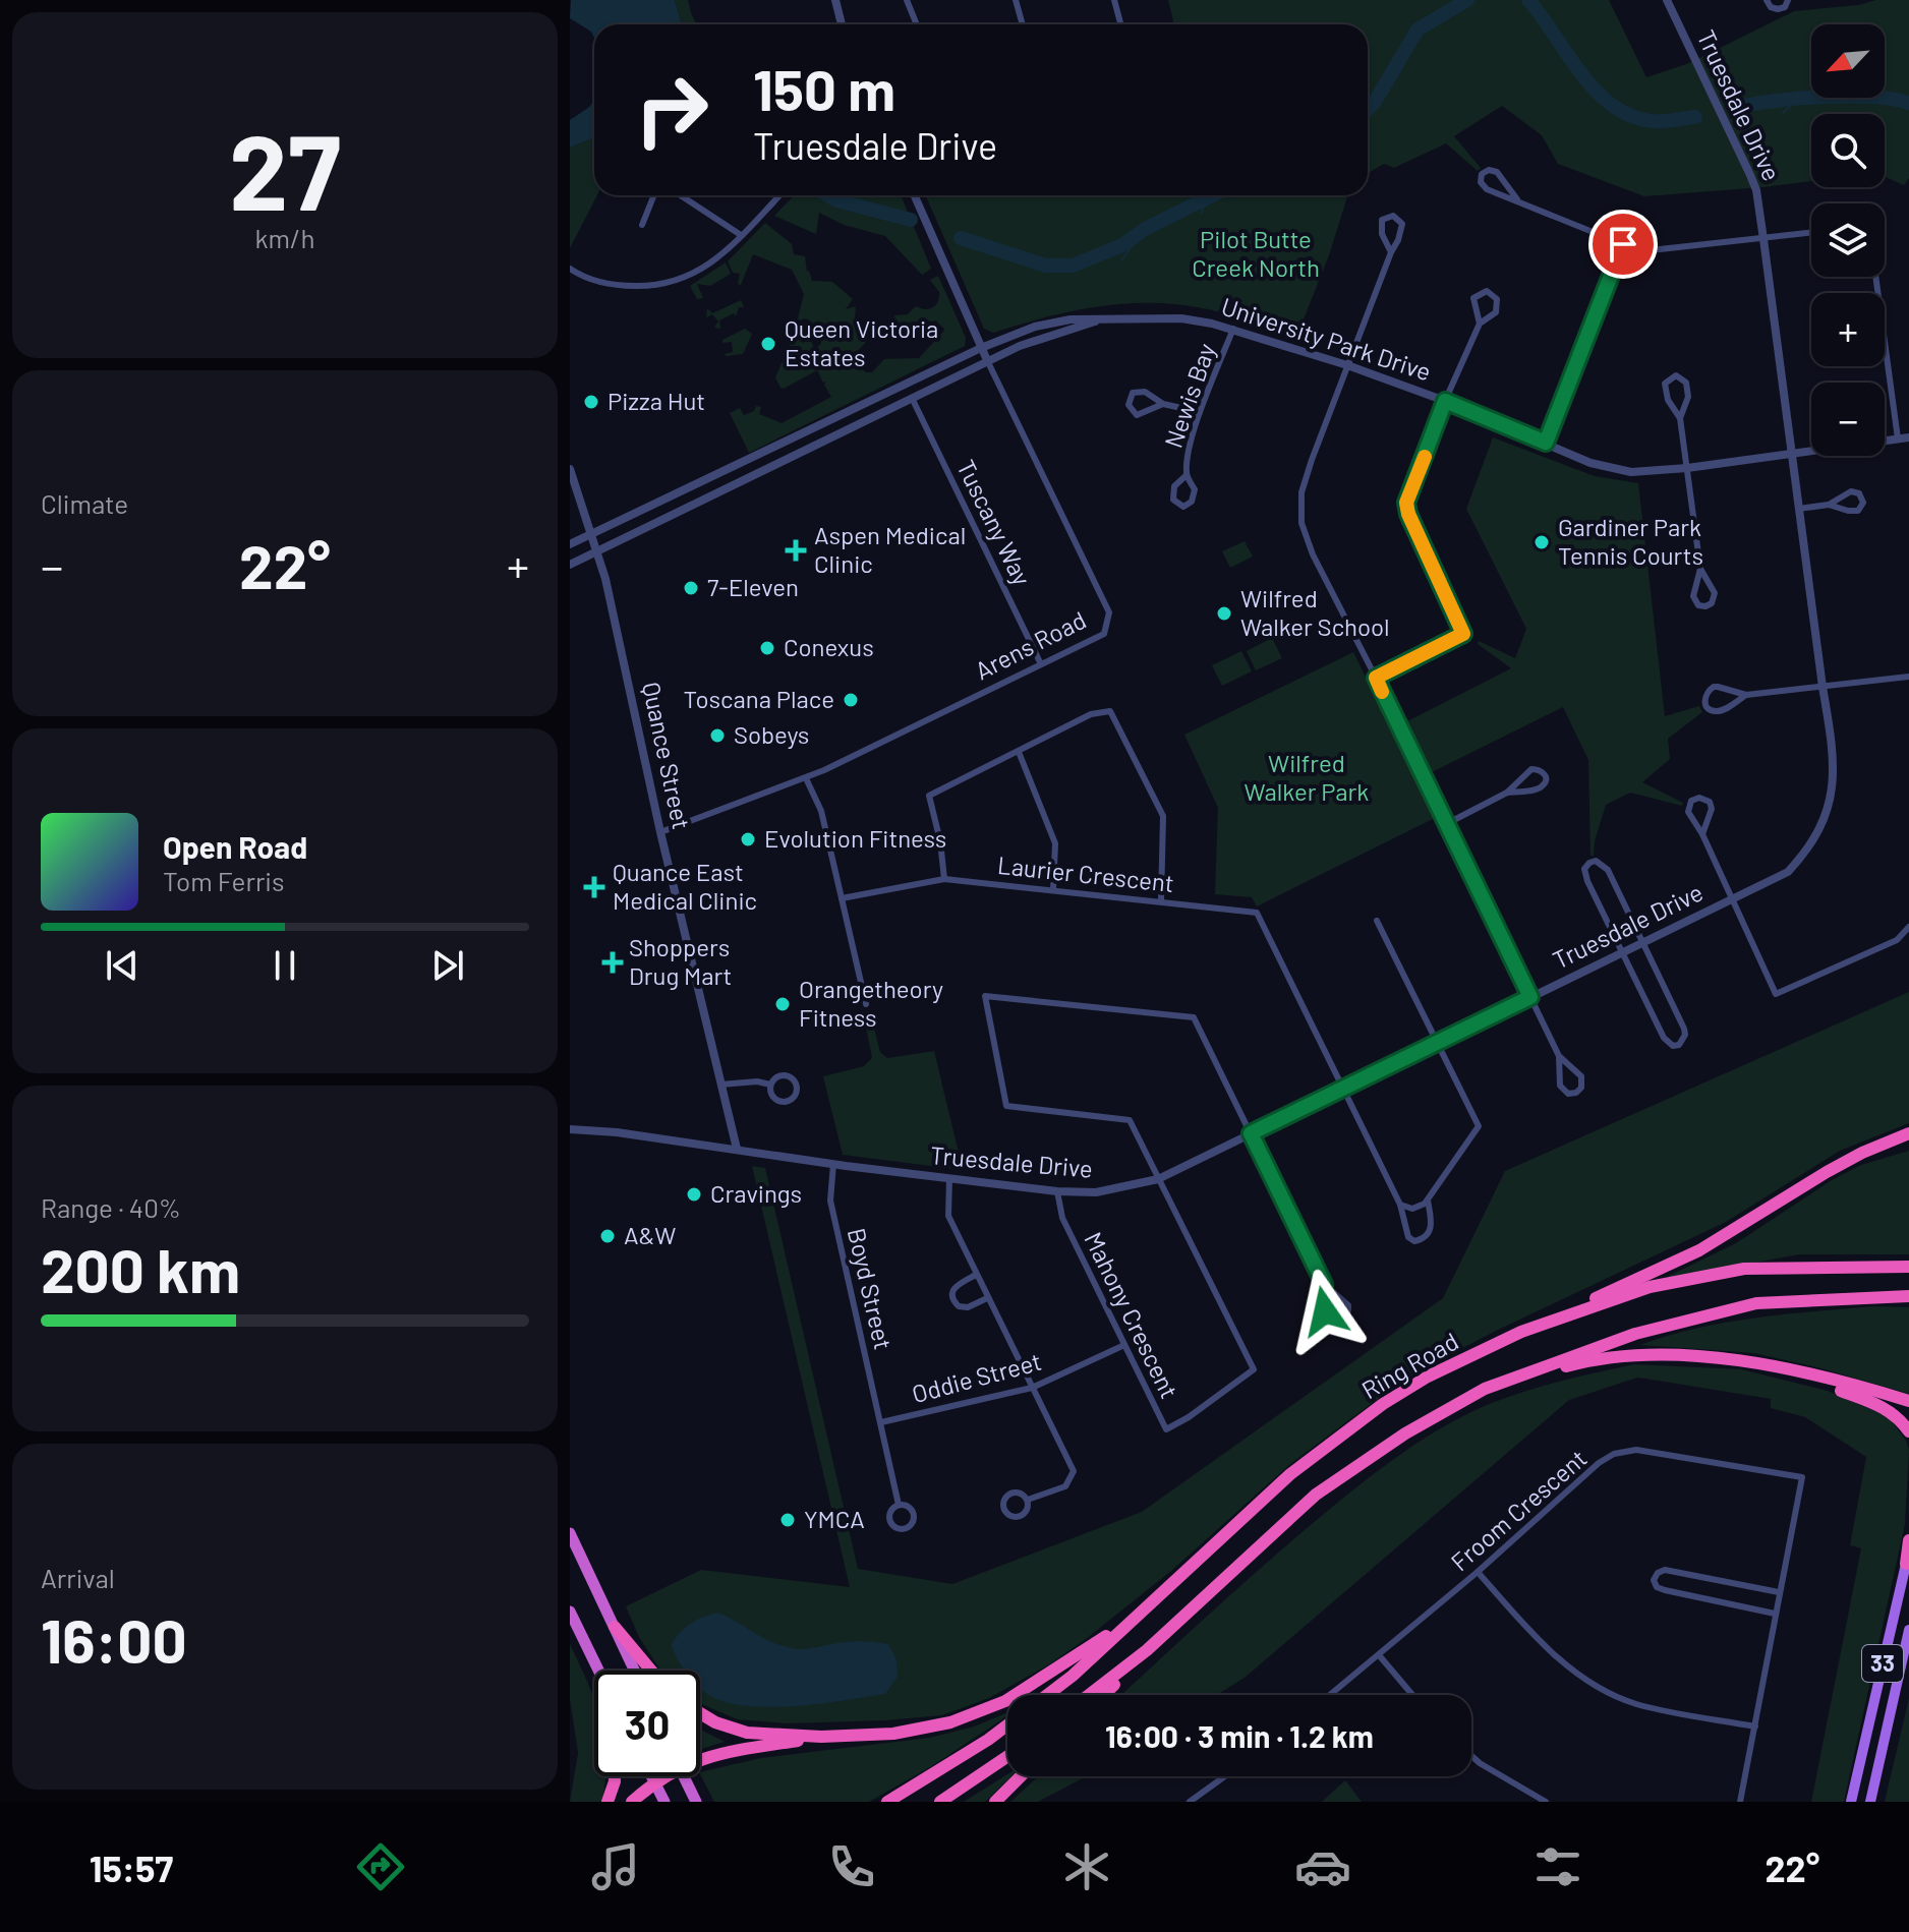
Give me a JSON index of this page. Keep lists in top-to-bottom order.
{
  "streets": {
    "highway": ["Ring Road"],
    "main road": ["33"],
    "street": [
      "Truesdale Drive",
      "University Park Drive",
      "Newis Bay",
      "Tuscany Way",
      "Arens Road",
      "Quance Street",
      "Laurier Crescent",
      "Boyd Street",
      "Mahony Crescent",
      "Oddie Street",
      "Froom Crescent"
    ]
  },
  "crossings": [
    ["Truesdale Drive", "University Park Drive"],
    ["Truesdale Drive", "Quance Street"],
    ["Truesdale Drive", "Laurier Crescent"],
    ["Truesdale Drive", "Boyd Street"],
    ["Truesdale Drive", "Mahony Crescent"],
    ["University Park Drive", "Newis Bay"],
    ["University Park Drive", "Tuscany Way"],
    ["University Park Drive", "Arens Road"],
    ["University Park Drive", "Quance Street"],
    ["Tuscany Way", "Arens Road"],
    ["Arens Road", "Quance Street"],
    ["Boyd Street", "Oddie Street"],
    ["Mahony Crescent", "Oddie Street"]
  ],
  "parks": ["Pilot Butte Creek North", "Wilfred Walker Park"],
  "places": {
    "other": [
      "Queen Victoria Estates",
      "Pizza Hut",
      "Gardiner Park Tennis Courts",
      "7-Eleven",
      "Wilfred Walker School",
      "Conexus",
      "Toscana Place",
      "Sobeys",
      "Evolution Fitness",
      "Orangetheory Fitness",
      "Cravings",
      "A&W",
      "YMCA"
    ],
    "health": ["Aspen Medical Clinic", "Quance East Medical Clinic", "Shoppers Drug Mart"]
  },
  "north": "bottom left",
  "page": {
    "tile": [
      ["27", "km/h"],
      "Climate",
      ["Range · 40%", "200 km"],
      ["Arrival", "16:00"]
    ],
    "map_buttons": ["+", "−"],
    "turn": ["150 m", "Truesdale Drive"],
    "heat": ["−", "22°", "+"],
    "song": ["Open Road", "Tom Ferris"],
    "limit": "30",
    "trip": "16:00 · 3 min · 1.2 km",
    "tabs": ["15:57", "22°"]
  }
}
